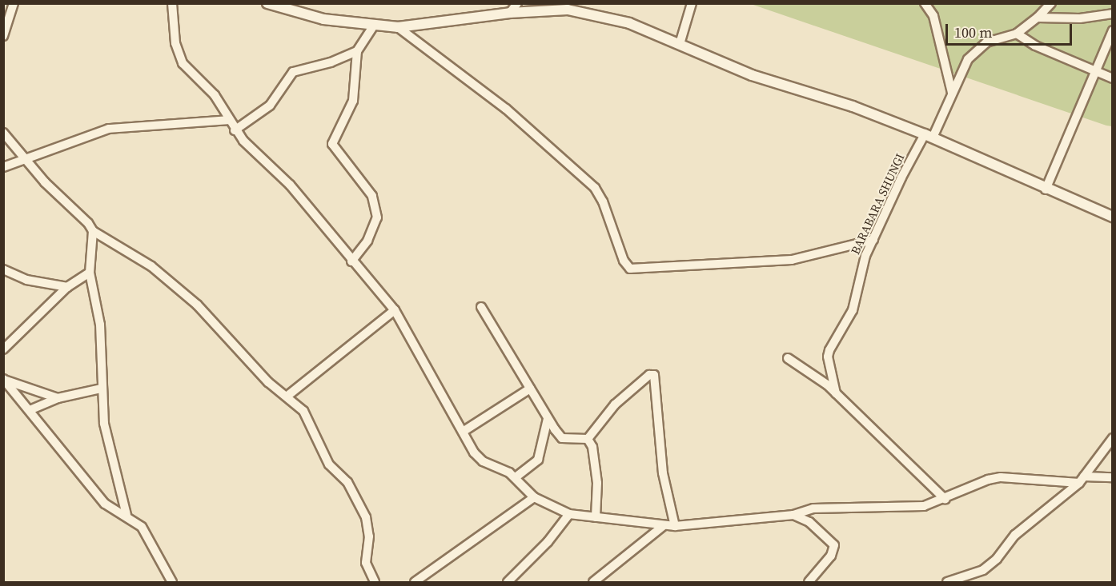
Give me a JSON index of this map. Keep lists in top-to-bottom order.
{
  "streets": {
    "street": ["BARABARA SHUNGI"]
  },
  "scale_bar": "100 m"
}
